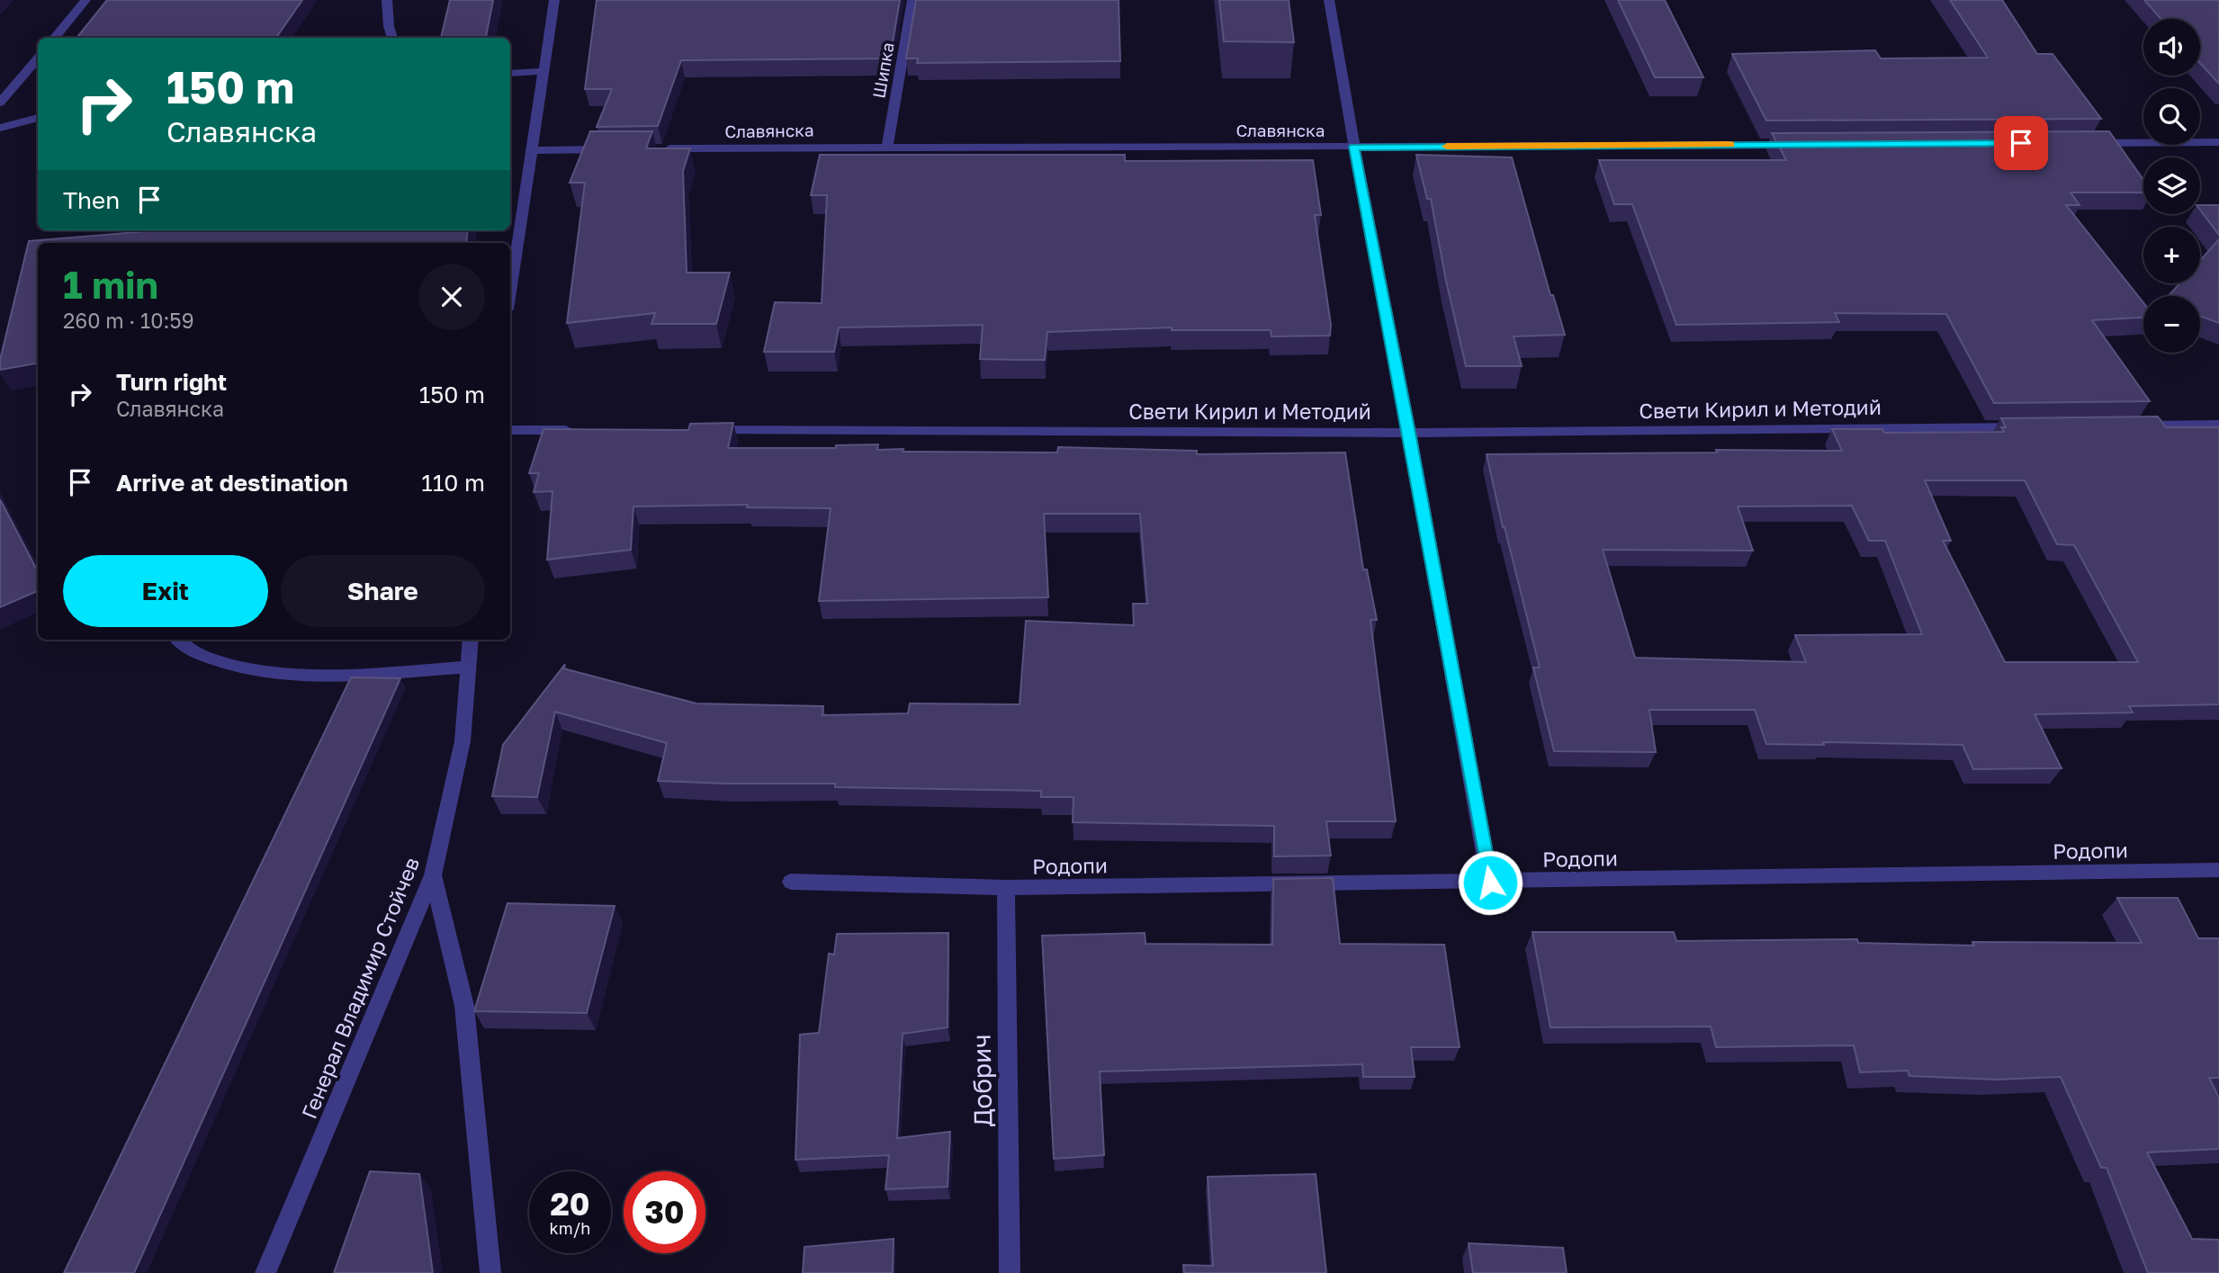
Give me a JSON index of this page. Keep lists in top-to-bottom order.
{
  "streets": {
    "street": [
      "Шипка",
      "Славянска",
      "Свети Кирил и Методий",
      "Родопи",
      "Генерал Владимир Стойчев",
      "Добрич"
    ]
  },
  "crossings": [
    ["Шипка", "Славянска"],
    ["Родопи", "Добрич"]
  ],
  "page": {
    "map_buttons": ["+", "−"],
    "turn": ["150 m", "Славянска"],
    "then": "Then",
    "heading": ["1 min", "260 m · 10:59"],
    "list": [
      {
        "name": "Turn right",
        "note": "Славянска",
        "value": "150 m"
      },
      {
        "name": "Arrive at destination",
        "value": "110 m"
      }
    ],
    "buttons": ["Exit", "Share"],
    "speed": "20 km/h",
    "limit": "30"
  }
}
